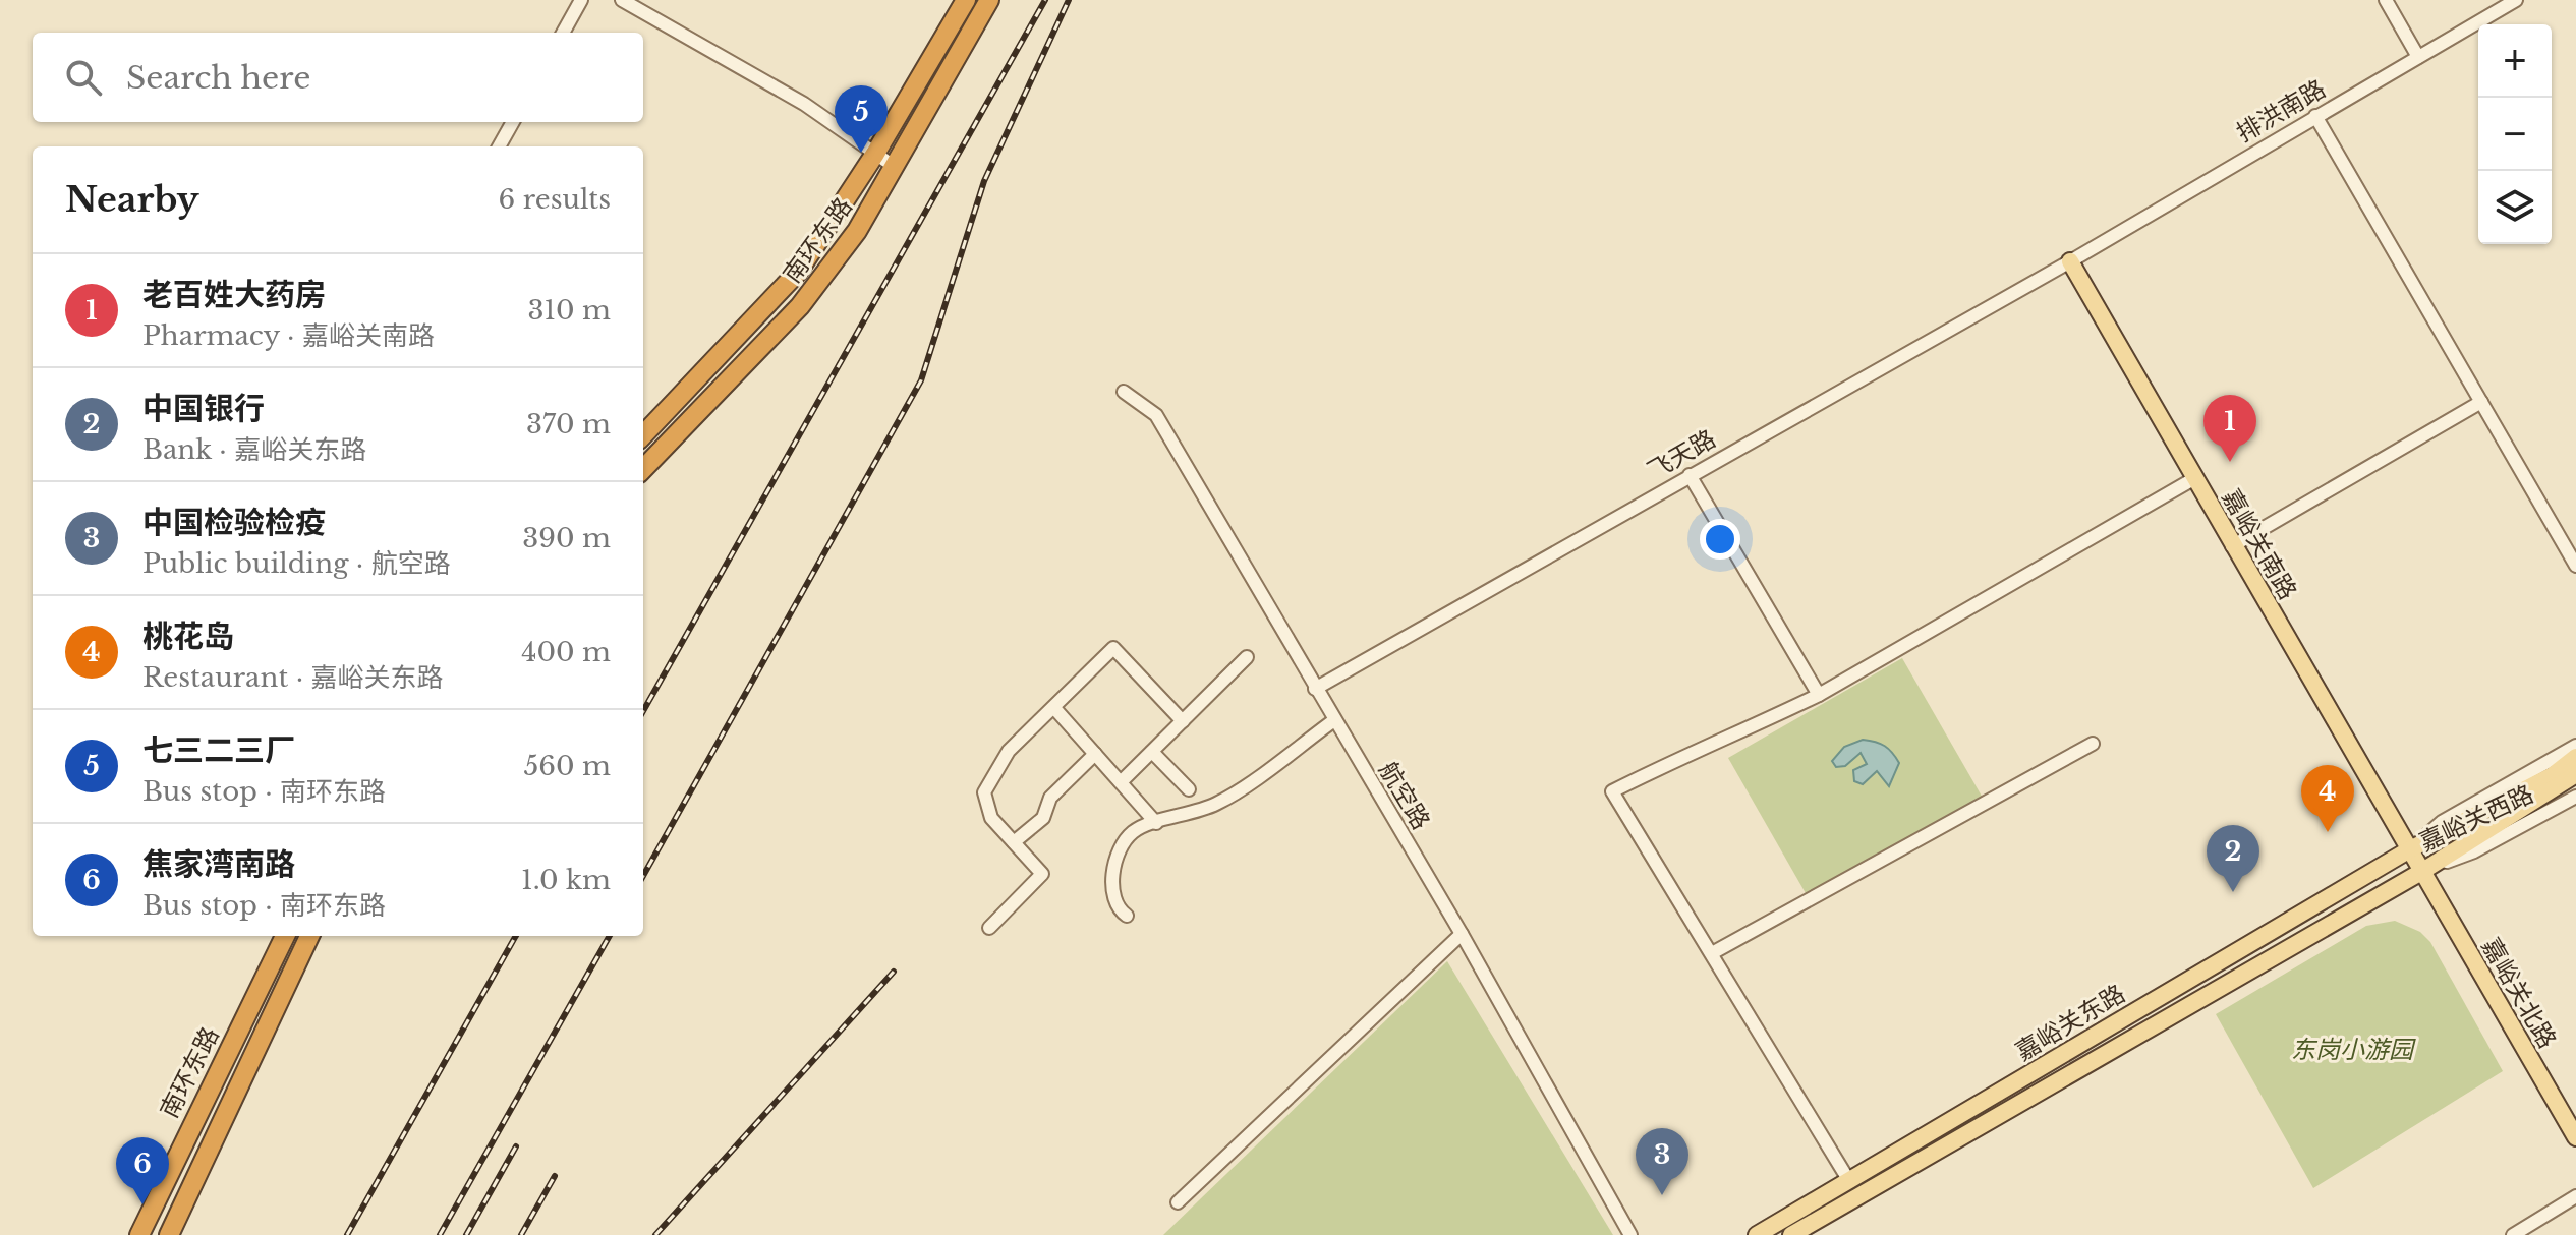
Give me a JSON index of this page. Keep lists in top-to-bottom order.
{
  "streets": {
    "highway": ["南环东路"],
    "main road": [
      "嘉峪关南路",
      "嘉峪关西路",
      "嘉峪关北路",
      "嘉峪关东路"
    ],
    "street": ["排洪南路", "飞天路", "航空路"]
  },
  "crossings": [
    ["排洪南路", "飞天路"],
    ["排洪南路", "嘉峪关南路"],
    ["飞天路", "嘉峪关南路"],
    ["飞天路", "航空路"],
    ["嘉峪关南路", "嘉峪关西路"],
    ["嘉峪关南路", "嘉峪关北路"],
    ["嘉峪关南路", "嘉峪关东路"],
    ["嘉峪关西路", "嘉峪关北路"],
    ["嘉峪关西路", "嘉峪关东路"],
    ["嘉峪关北路", "嘉峪关东路"]
  ],
  "parks": ["东岗小游园"],
  "page": {
    "map_buttons": ["+", "−"],
    "search": "Search here",
    "pins": [
      "5",
      "1",
      "4",
      "2",
      "3",
      "6"
    ],
    "heading": ["Nearby", "6 results"],
    "list": [
      {
        "mark": "1",
        "name": "老百姓大药房",
        "note": "Pharmacy · 嘉峪关南路",
        "value": "310 m"
      },
      {
        "mark": "2",
        "name": "中国银行",
        "note": "Bank · 嘉峪关东路",
        "value": "370 m"
      },
      {
        "mark": "3",
        "name": "中国检验检疫",
        "note": "Public building · 航空路",
        "value": "390 m"
      },
      {
        "mark": "4",
        "name": "桃花岛",
        "note": "Restaurant · 嘉峪关东路",
        "value": "400 m"
      },
      {
        "mark": "5",
        "name": "七三二三厂",
        "note": "Bus stop · 南环东路",
        "value": "560 m"
      },
      {
        "mark": "6",
        "name": "焦家湾南路",
        "note": "Bus stop · 南环东路",
        "value": "1.0 km"
      }
    ]
  }
}
